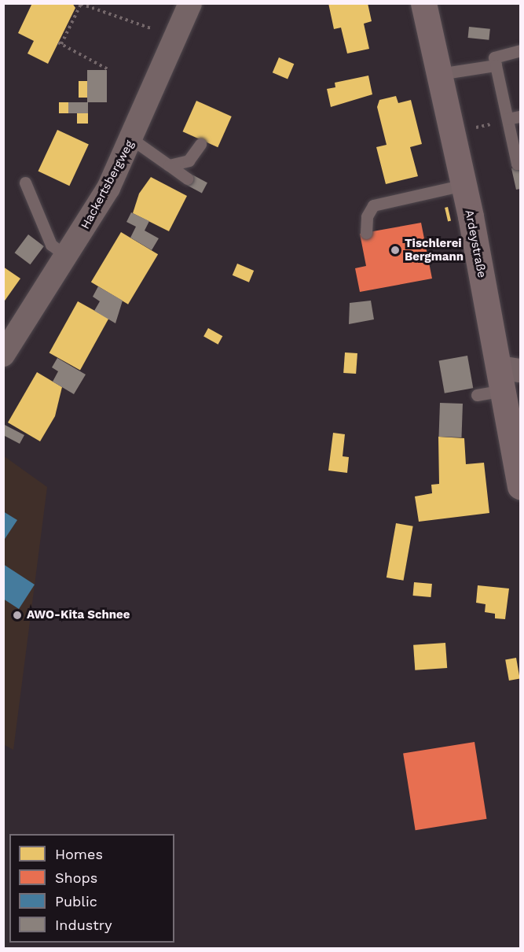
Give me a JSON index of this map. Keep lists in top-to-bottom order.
{
  "streets": {
    "main road": ["Ardeystraße"],
    "street": ["Hackertsbergweg"]
  },
  "places": ["Tischlerei Bergmann", "AWO-Kita Schnee"],
  "legend": [
    "Homes",
    "Shops",
    "Public",
    "Industry"
  ]
}
